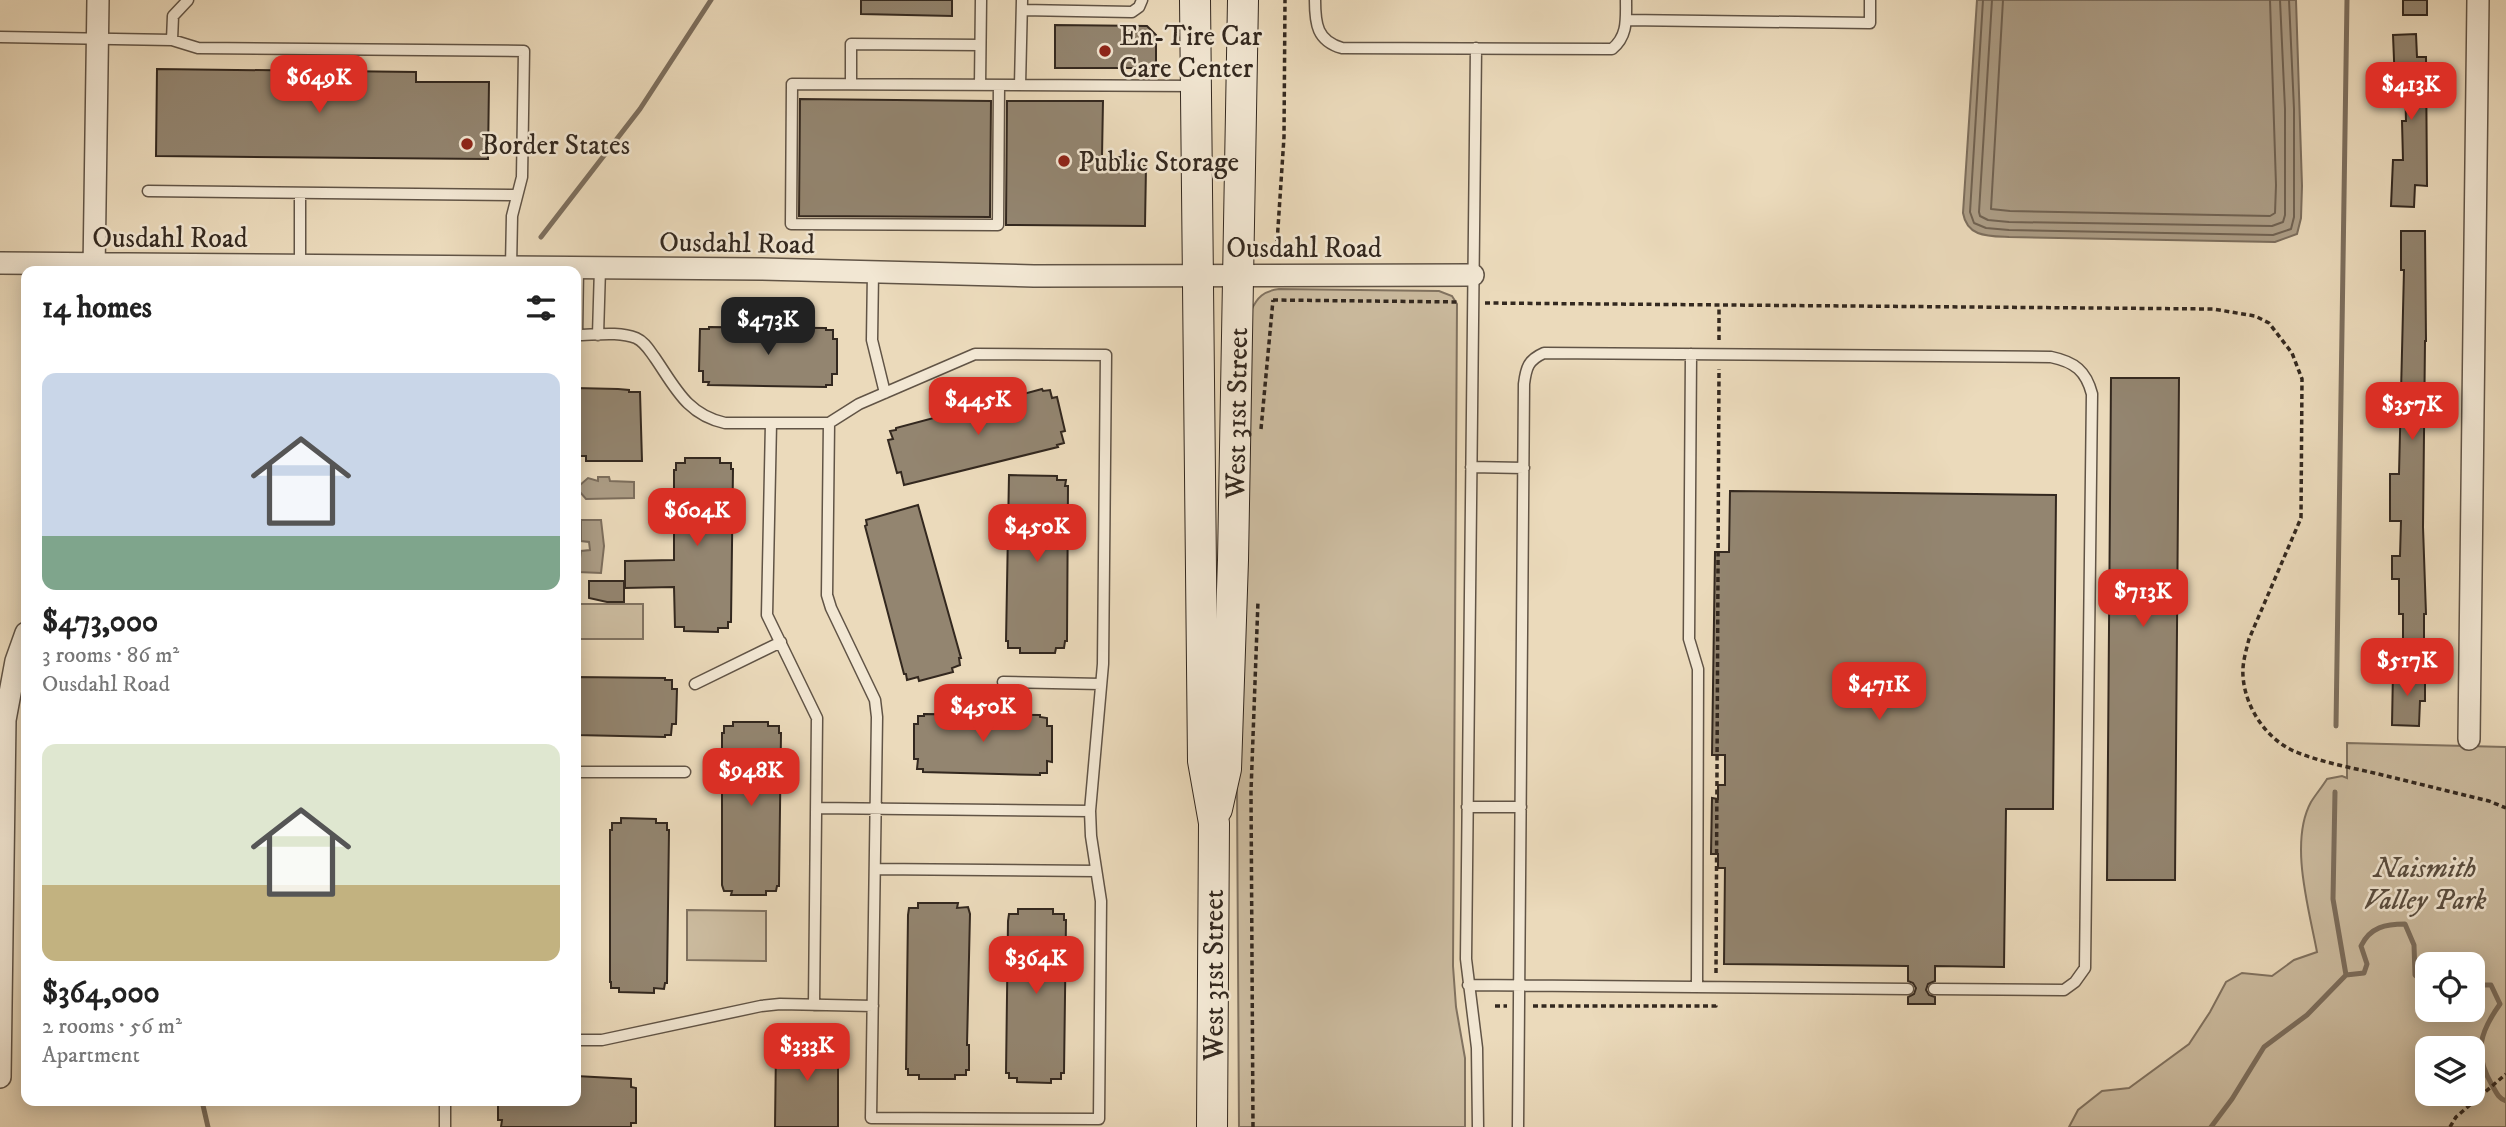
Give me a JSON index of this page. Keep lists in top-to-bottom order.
{
  "streets": {
    "main road": ["West 31st Street"],
    "street": ["Ousdahl Road"]
  },
  "crossings": [
    ["Ousdahl Road", "West 31st Street"]
  ],
  "parks": ["Naismith Valley Park"],
  "places": ["En-Tire Car Care Center", "Border States", "Public Storage"],
  "page": {
    "price": [
      "$649K",
      "$413K",
      "$473K",
      "$445K",
      "$357K",
      "$604K",
      "$450K",
      "$713K",
      "$517K",
      "$471K",
      "$450K",
      "$948K",
      "$364K",
      "$333K"
    ],
    "heading": "14 homes",
    "list": [
      {
        "name": "$473,000",
        "note": "3 rooms · 86 m² · Ousdahl Road"
      },
      {
        "name": "$364,000",
        "note": "2 rooms · 56 m² · Apartment"
      }
    ]
  }
}
